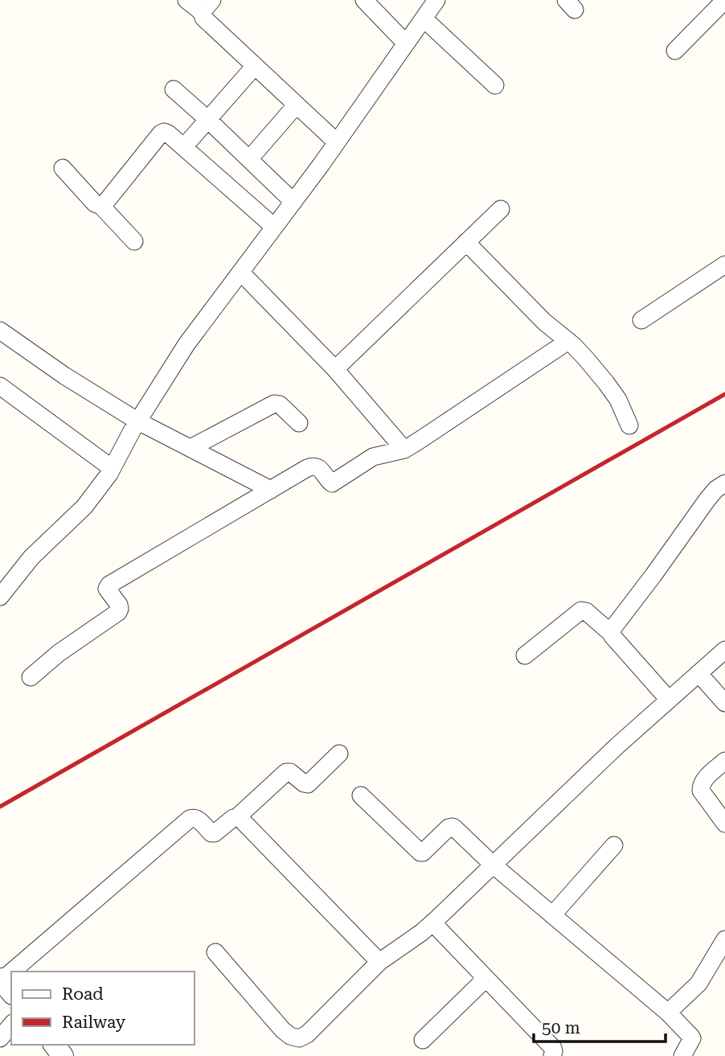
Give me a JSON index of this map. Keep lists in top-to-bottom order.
{
  "legend": ["Road", "Railway"],
  "scale_bar": "50 m"
}
